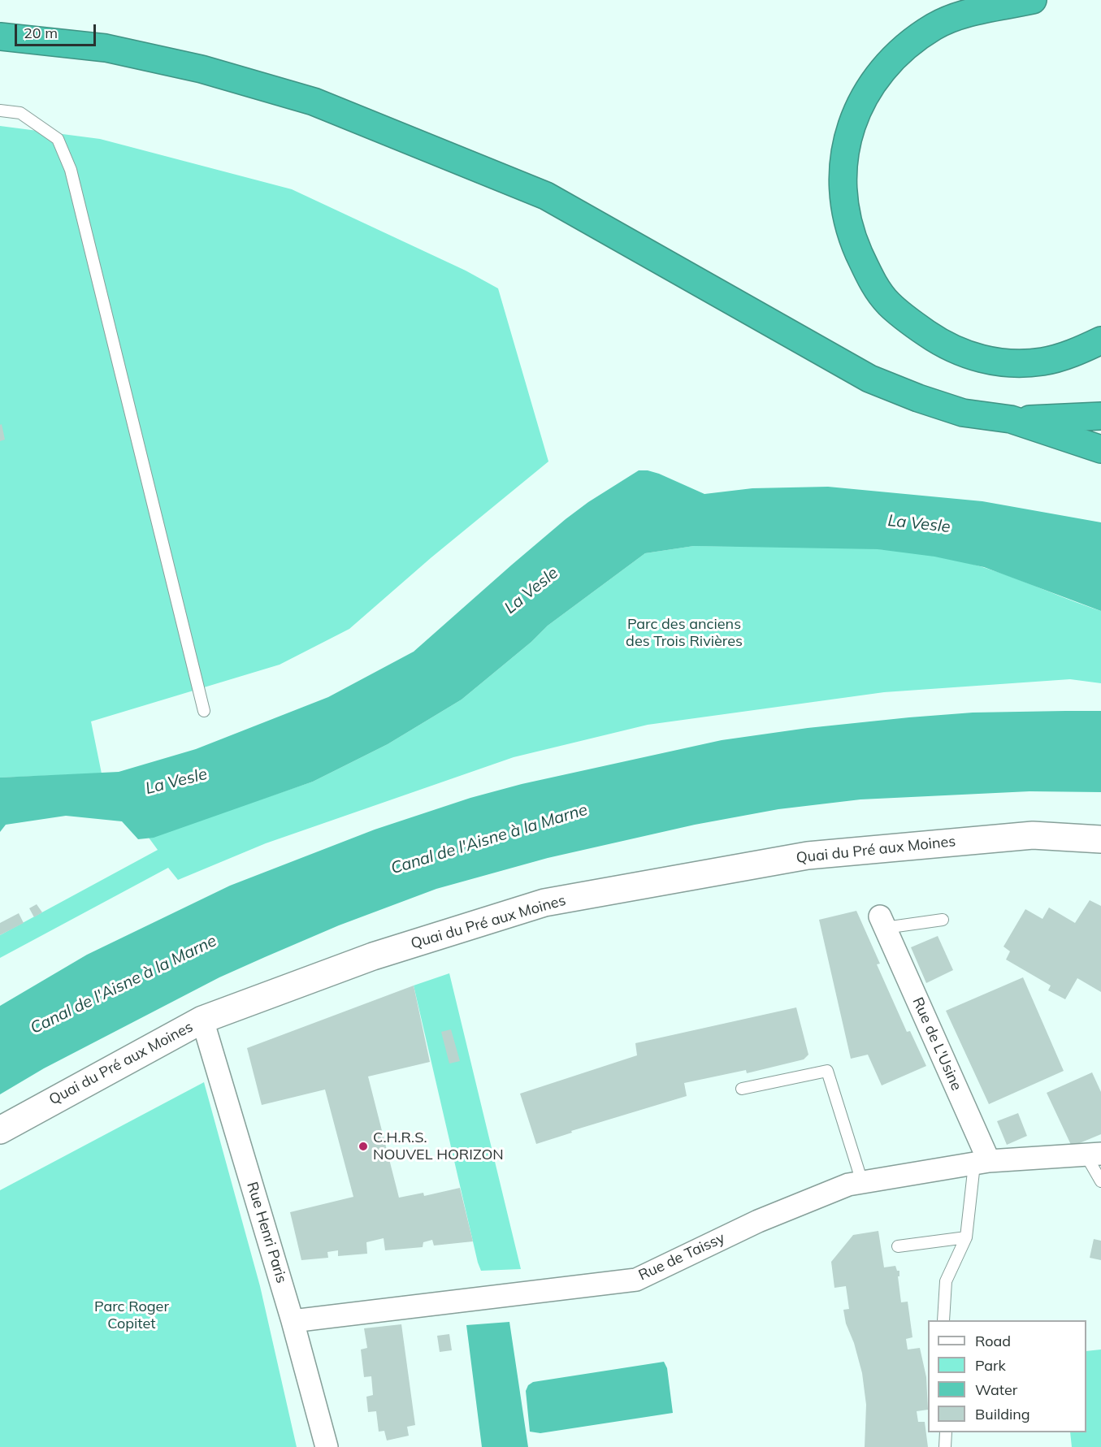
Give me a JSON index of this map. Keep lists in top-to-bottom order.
{
  "streets": {
    "street": [
      "Quai du Pré aux Moines",
      "Rue de L'Usine",
      "Rue Henri Paris",
      "Rue de Taissy"
    ]
  },
  "crossings": [
    ["Quai du Pré aux Moines", "Rue Henri Paris"],
    ["Rue de L'Usine", "Rue de Taissy"],
    ["Rue Henri Paris", "Rue de Taissy"]
  ],
  "water": ["La Vesle", "Canal de l'Aisne à la Marne"],
  "parks": ["Parc des anciens des Trois Rivières", "Parc Roger Copitet"],
  "places": ["C.H.R.S. NOUVEL HORIZON"],
  "legend": [
    "Road",
    "Park",
    "Water",
    "Building"
  ],
  "scale_bar": "20 m"
}
